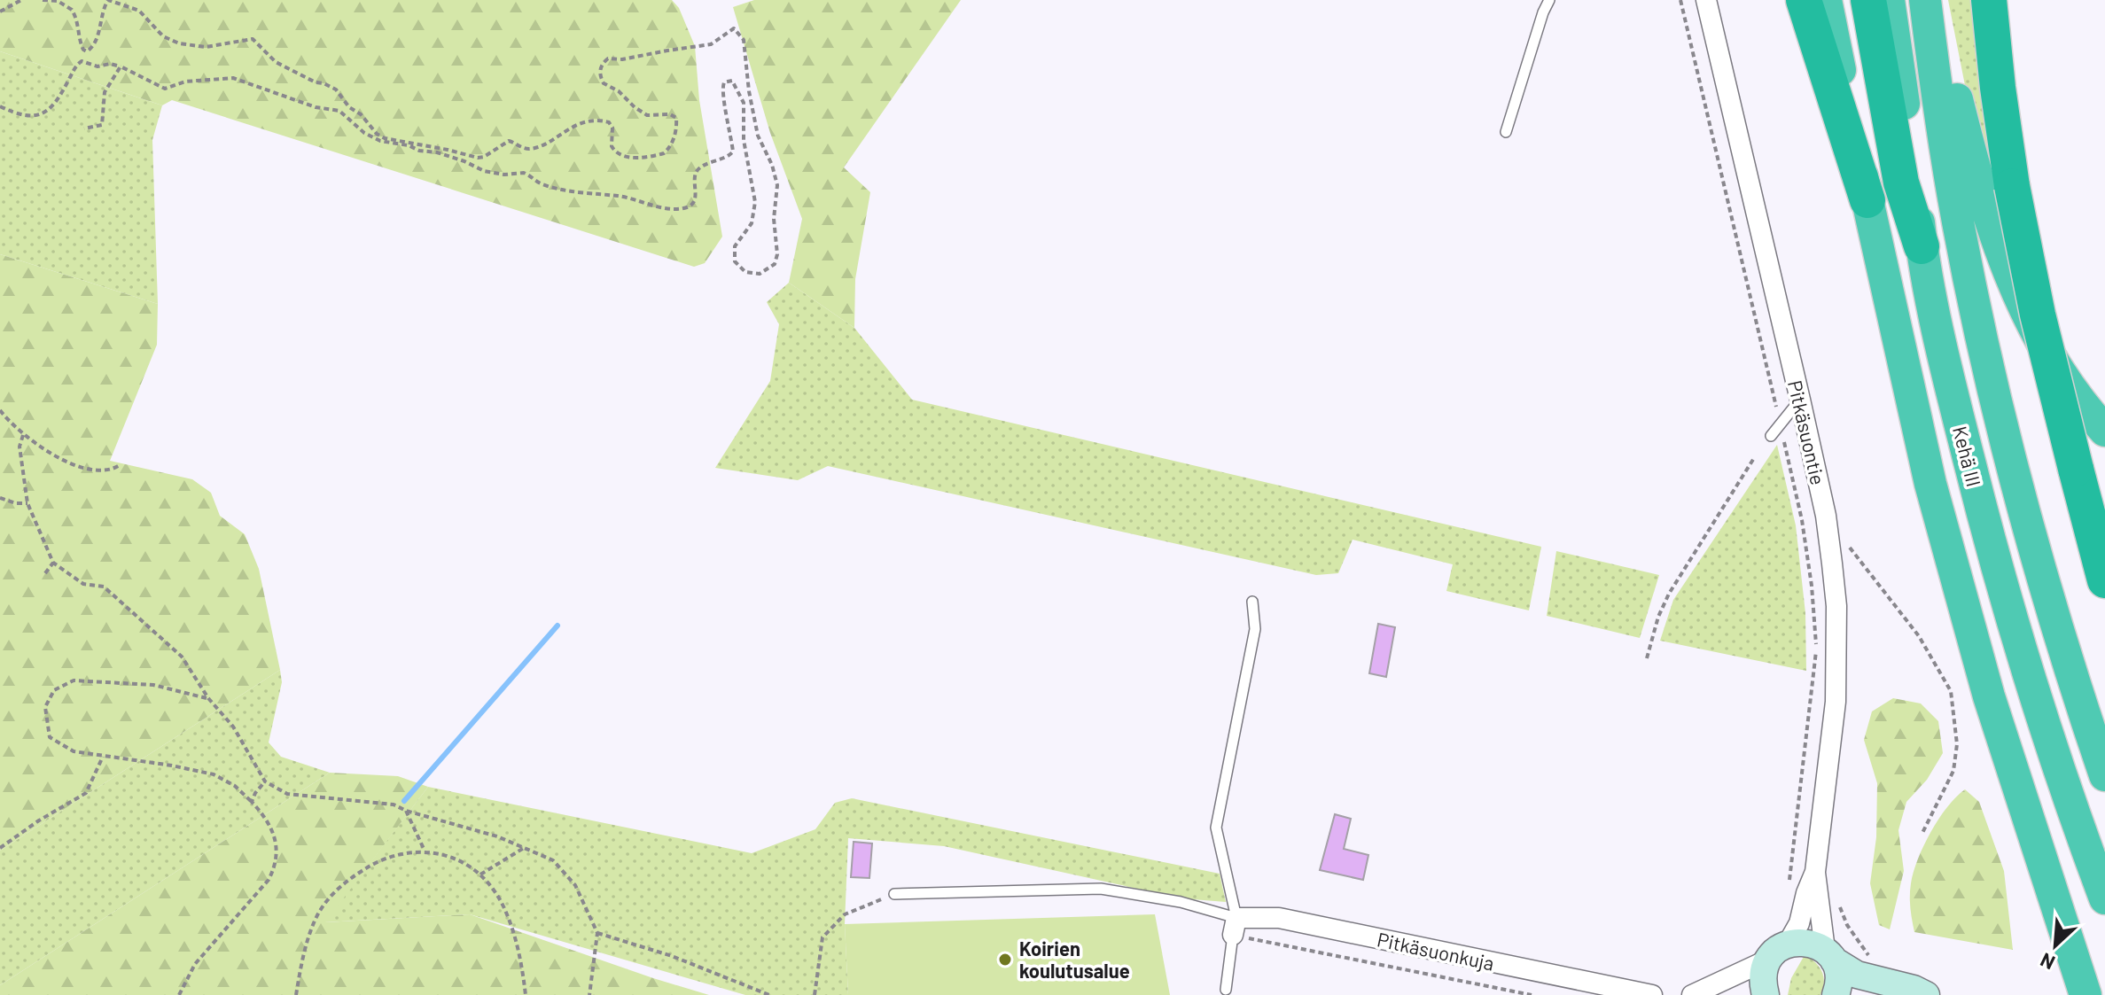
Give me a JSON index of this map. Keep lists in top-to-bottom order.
{
  "streets": {
    "highway": ["Kehä III"],
    "street": ["Pitkäsuontie", "Pitkäsuonkuja"]
  },
  "places": ["Koirien koulutusalue"],
  "north": "bottom left"
}
